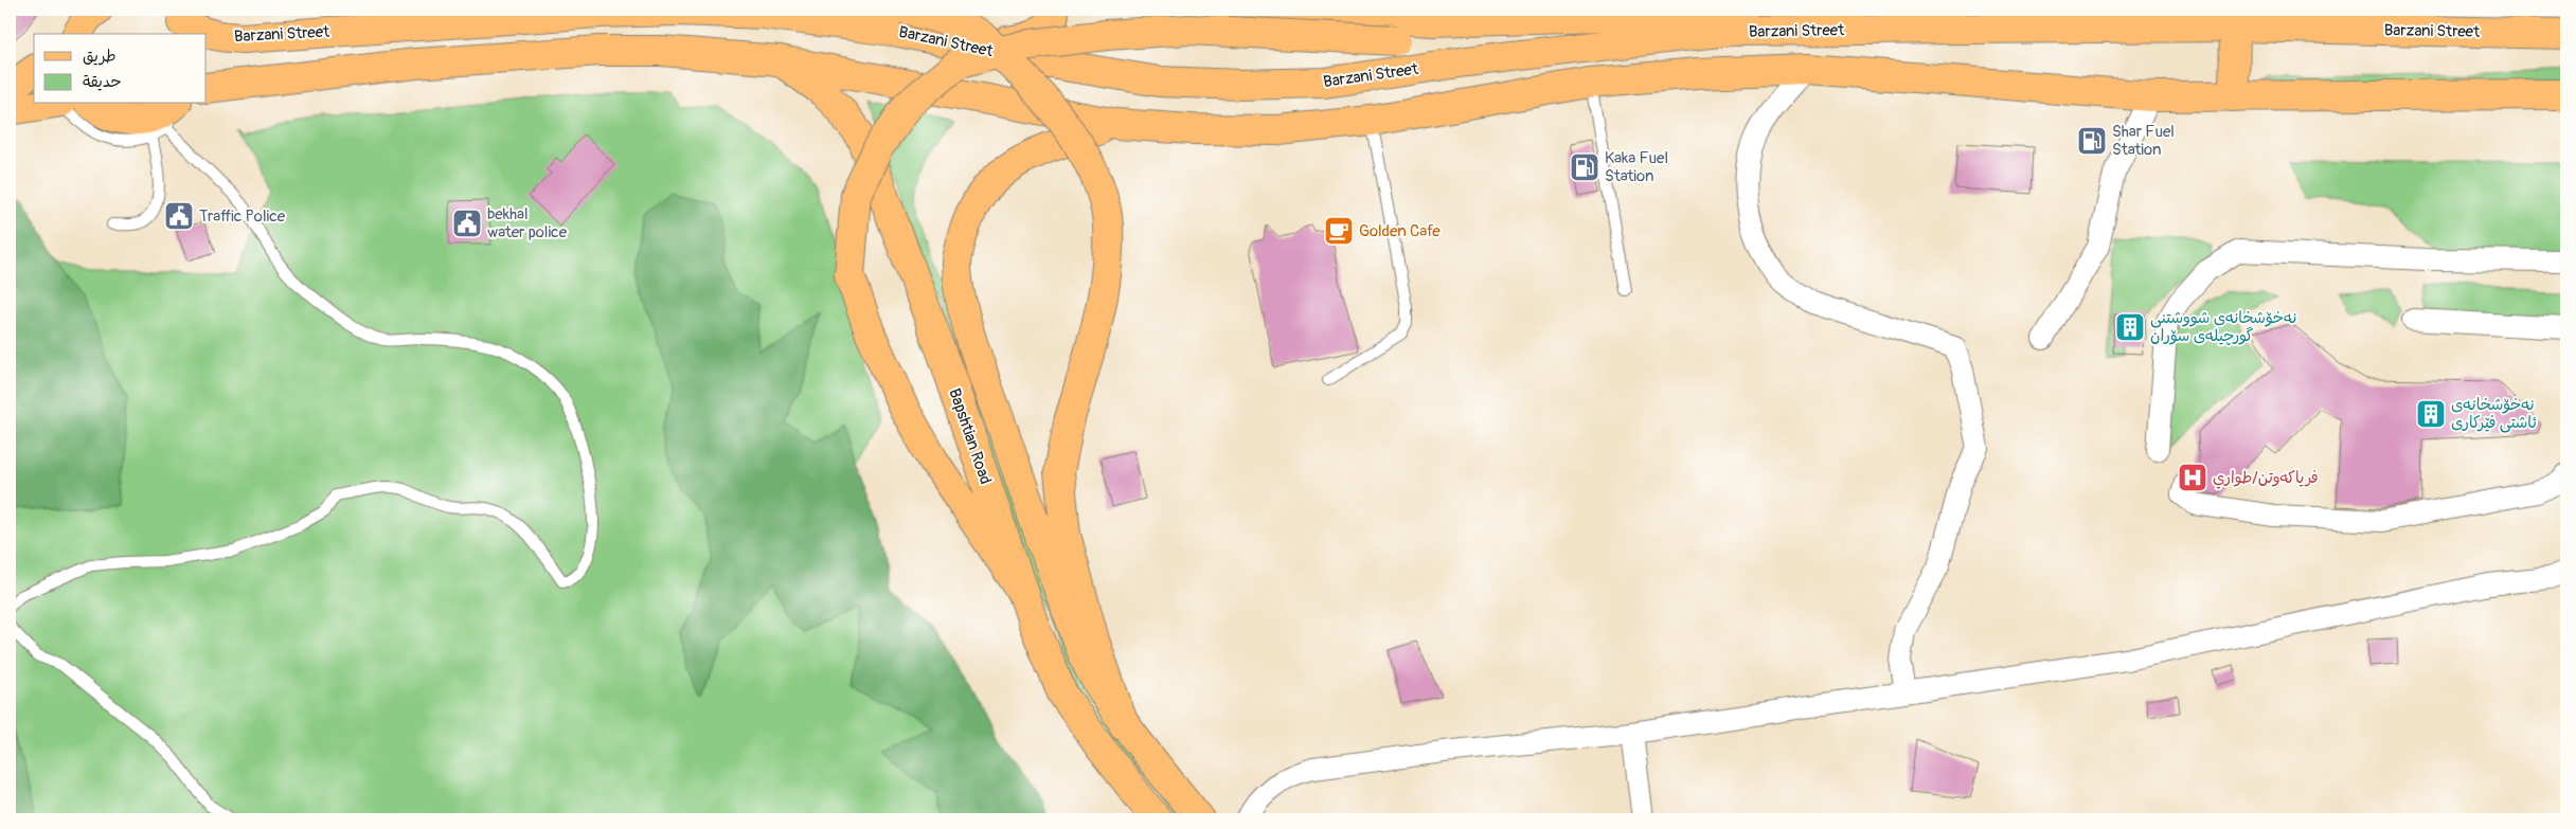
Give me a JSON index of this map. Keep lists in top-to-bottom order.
{
  "streets": {
    "main road": ["Barzani Street", "Bapshtian Road"]
  },
  "places": {
    "fuel station": ["Shar Fuel Station", "Kaka Fuel Station"],
    "public building": ["Traffic Police", "bekhal water police"],
    "cafe": ["Golden Cafe"],
    "building": ["نەخۆشخانەی شووشتنی گورچیلەی سۆران", "نەخۆشخانەی ئاشتی فێرکاری"],
    "hospital": ["فریاکەوتن/طواري"]
  },
  "legend": ["طريق", "حديقة"]
}
